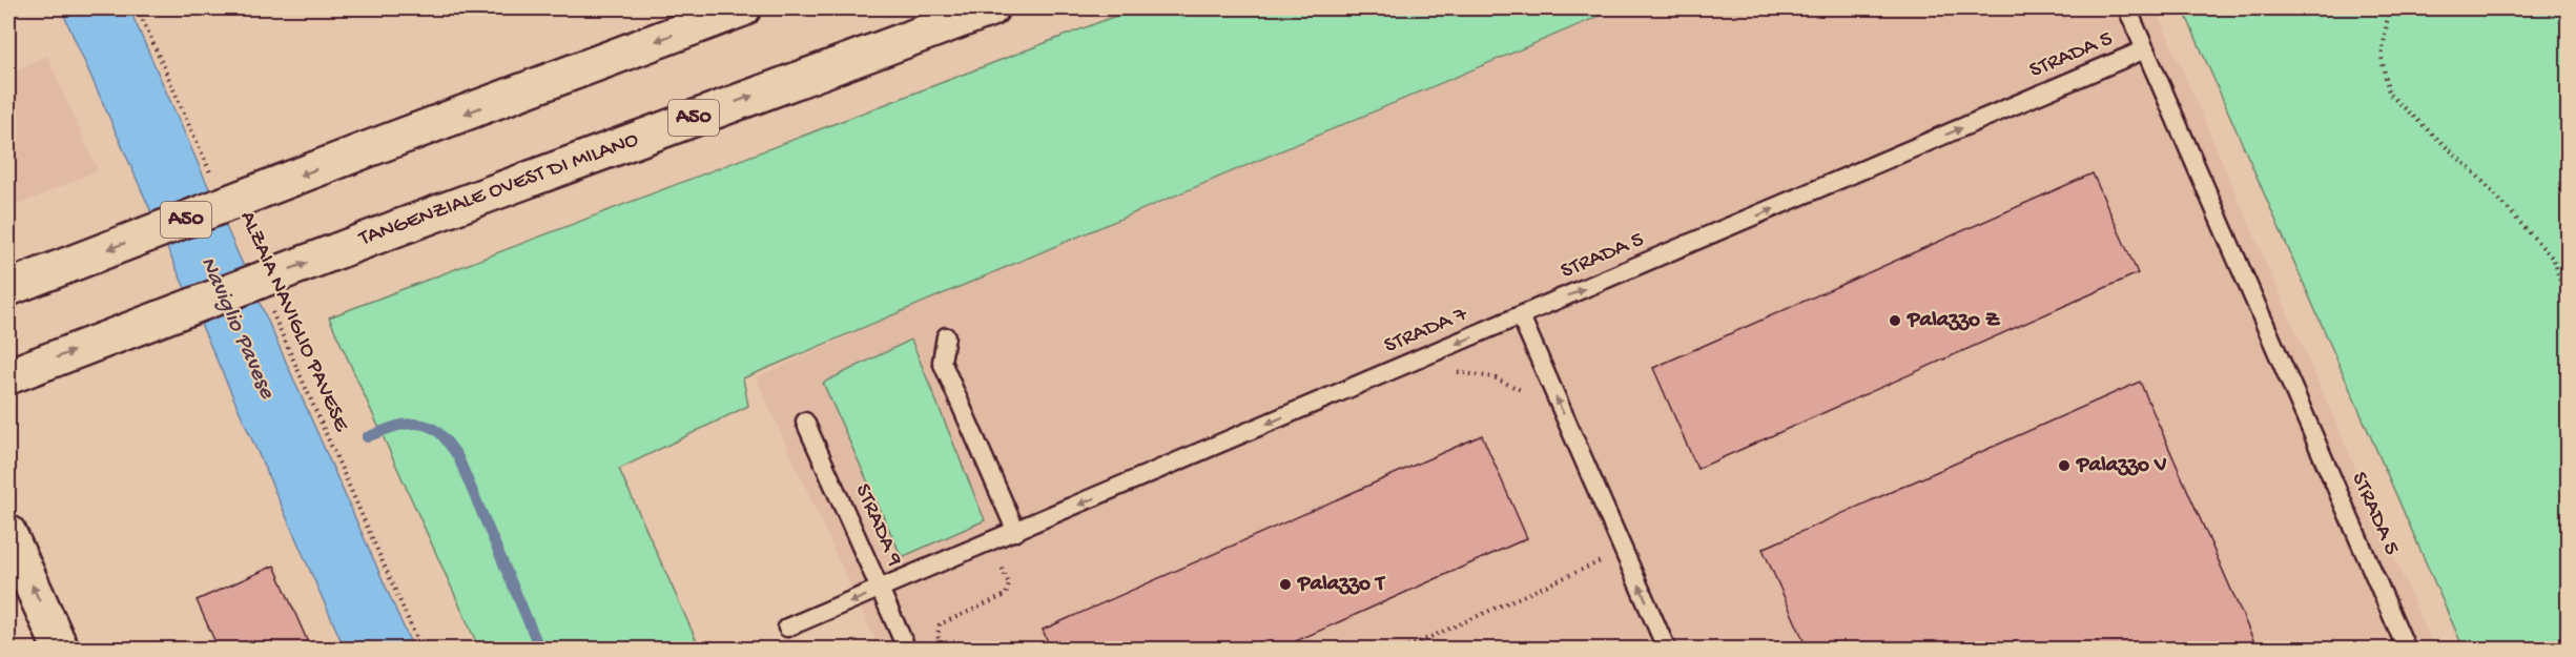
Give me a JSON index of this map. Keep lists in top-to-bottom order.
{
  "streets": {
    "main road": ["A50", "TANGENZIALE OVEST DI MILANO"],
    "lane": ["STRADA 5", "STRADA 7", "STRADA 9"],
    "path": ["ALZAIA NAVIGLIO PAVESE"]
  },
  "crossings": [
    ["STRADA 5", "STRADA 7"],
    ["STRADA 7", "STRADA 9"]
  ],
  "one_way": ["STRADA 5", "STRADA 7"],
  "water": ["Naviglio Pavese"],
  "places": ["Palazzo Z", "Palazzo V", "Palazzo T"]
}
